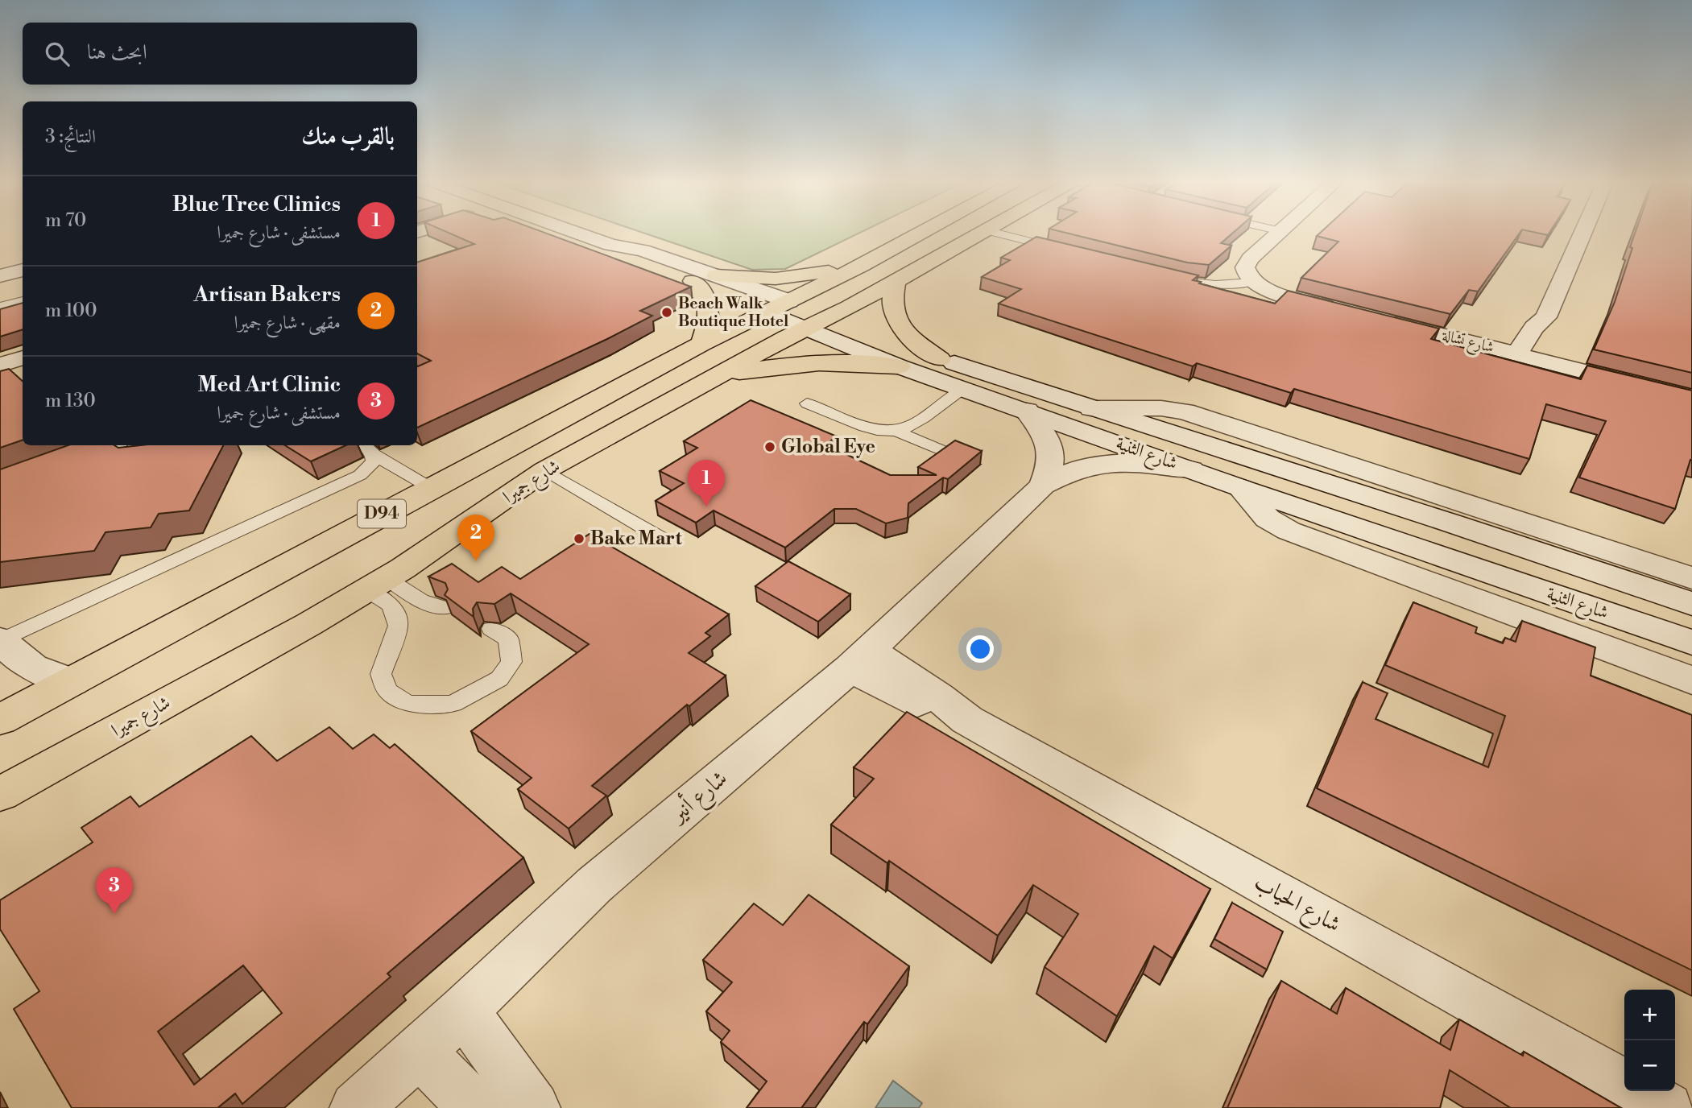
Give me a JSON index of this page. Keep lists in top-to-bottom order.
{
  "streets": {
    "main road": ["شارع جميرا", "D94"],
    "street": [
      "شارع تشالة",
      "شارع الثنية",
      "شارع أنير",
      "شارع الحياب"
    ]
  },
  "crossings": [
    ["شارع الثنية", "شارع جميرا"],
    ["شارع الثنية", "D94"],
    ["شارع الثنية", "شارع أنير"],
    ["شارع أنير", "شارع الحياب"]
  ],
  "places": ["Beach Walk Boutique Hotel", "Global Eye", "Bake Mart"],
  "page": {
    "search": "ابحث هنا",
    "heading": ["بالقرب منك", "النتائج: 3"],
    "list": [
      {
        "mark": "1",
        "name": "Blue Tree Clinics",
        "note": "مستشفى · شارع جميرا",
        "value": "70 m"
      },
      {
        "mark": "2",
        "name": "Artisan Bakers",
        "note": "مقهى · شارع جميرا",
        "value": "100 m"
      },
      {
        "mark": "3",
        "name": "Med Art Clinic",
        "note": "مستشفى · شارع جميرا",
        "value": "130 m"
      }
    ],
    "pins": ["1", "2", "3"],
    "map_buttons": ["+", "−"]
  }
}
